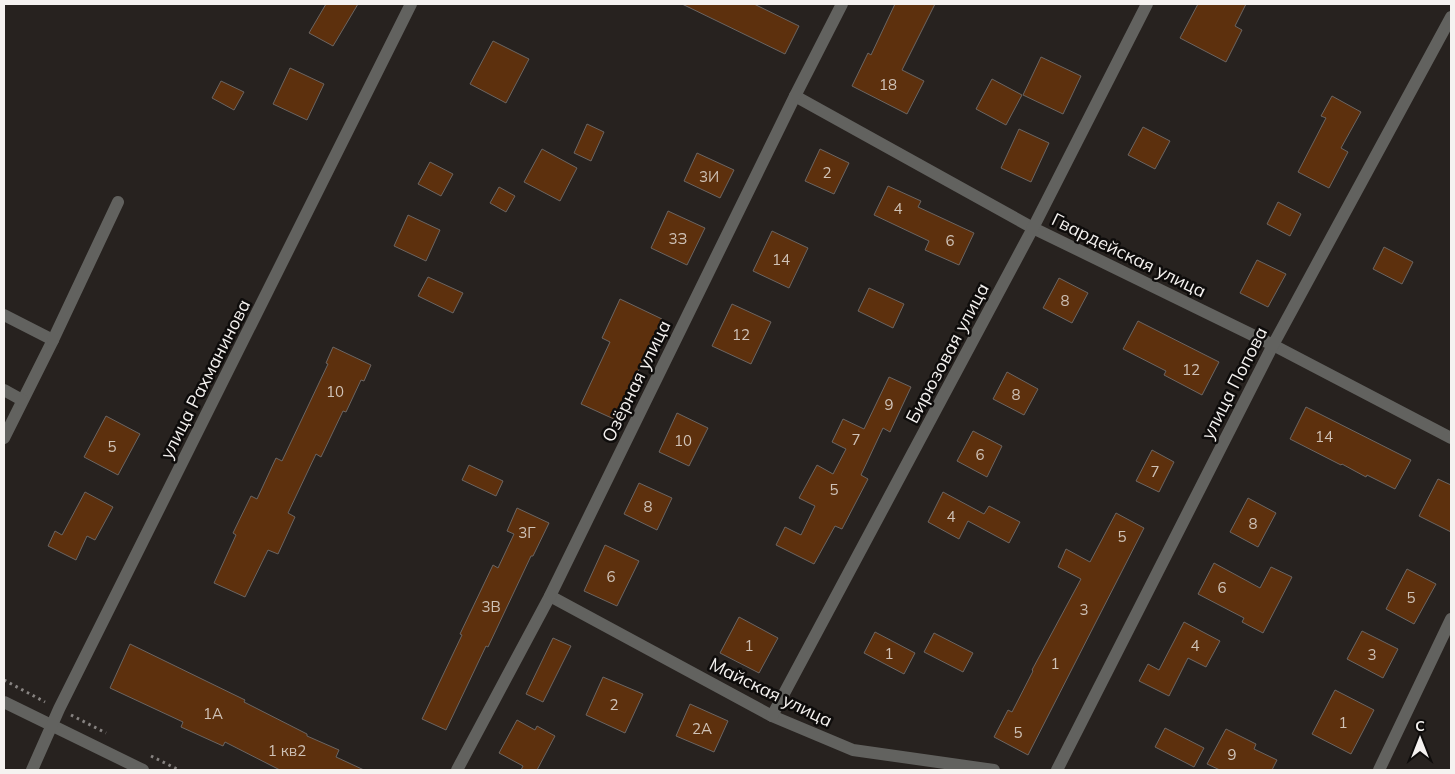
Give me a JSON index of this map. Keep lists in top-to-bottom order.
{
  "streets": {
    "street": [
      "Гвардейская улица",
      "Бирюзовая улица",
      "улица Рахманинова",
      "Озёрная улица",
      "улица Попова",
      "Майская улица"
    ]
  },
  "crossings": [
    ["Гвардейская улица", "Бирюзовая улица"],
    ["Гвардейская улица", "Озёрная улица"],
    ["Гвардейская улица", "улица Попова"],
    ["Бирюзовая улица", "Майская улица"],
    ["Озёрная улица", "Майская улица"]
  ],
  "house_numbers": [
    "18",
    "2",
    "3И",
    "4",
    "3З",
    "6",
    "14",
    "8",
    "12",
    "12",
    "10",
    "8",
    "9",
    "14",
    "7",
    "10",
    "5",
    "6",
    "7",
    "5",
    "8",
    "4",
    "8",
    "3Г",
    "5",
    "6",
    "6",
    "5",
    "3В",
    "3",
    "1",
    "4",
    "1",
    "3",
    "1",
    "2",
    "1А",
    "1",
    "2А",
    "5",
    "1 кв2",
    "9"
  ],
  "north": "top"
}
